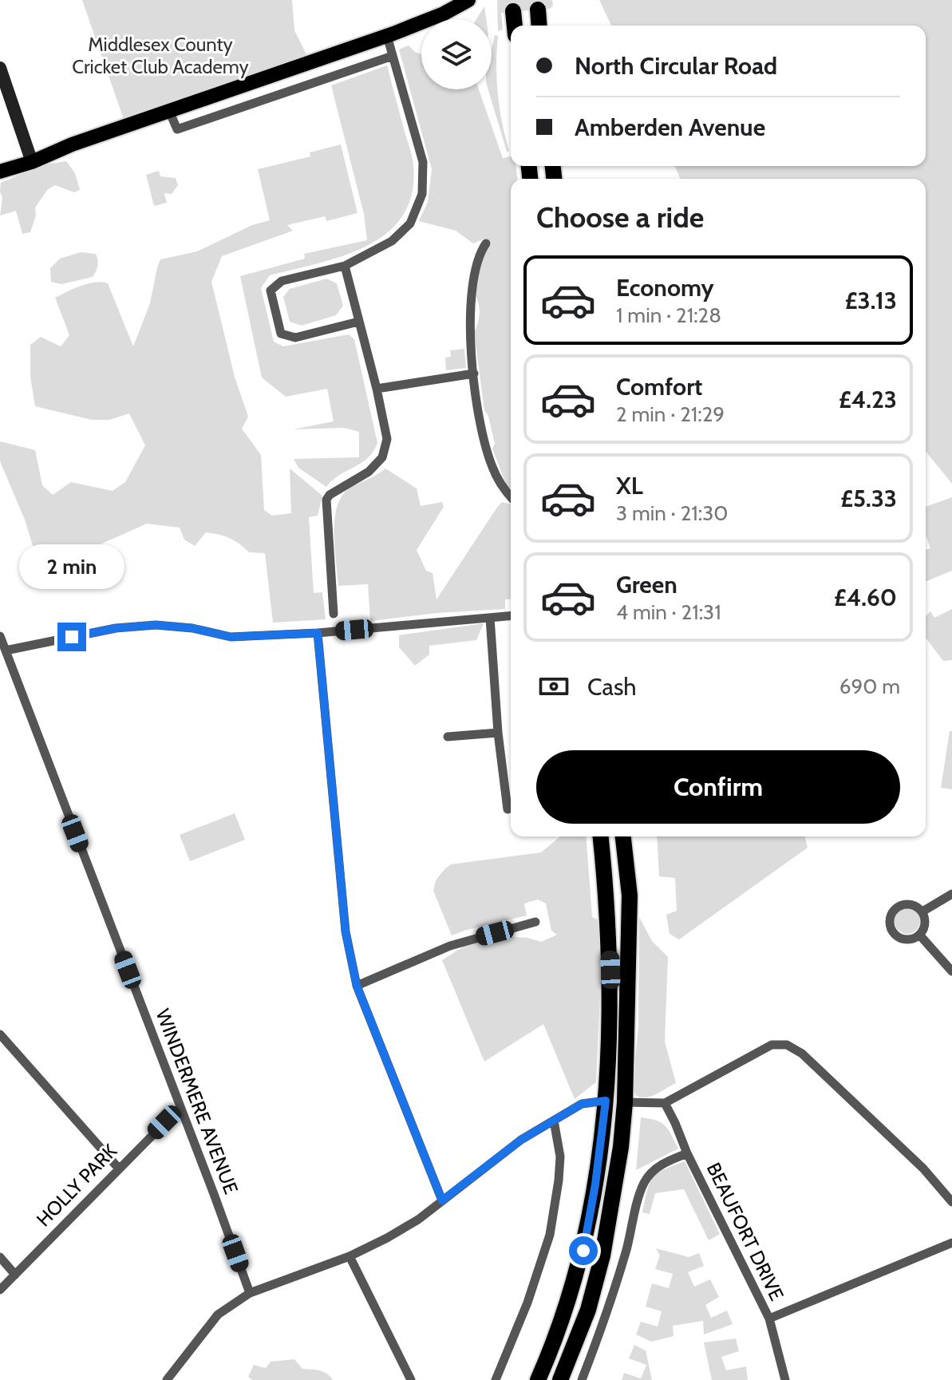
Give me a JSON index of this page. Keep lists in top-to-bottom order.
{
  "streets": {
    "street": ["WINDERMERE AVENUE", "HOLLY PARK", "BEAUFORT DRIVE"]
  },
  "crossings": [
    ["WINDERMERE AVENUE", "HOLLY PARK"]
  ],
  "parks": ["Middlesex County Cricket Club Academy"],
  "page": {
    "banner": ["North Circular Road", "Amberden Avenue"],
    "heading": "Choose a ride",
    "list": [
      {
        "name": "Economy",
        "note": "1 min · 21:28",
        "value": "£3.13"
      },
      {
        "name": "Comfort",
        "note": "2 min · 21:29",
        "value": "£4.23"
      },
      {
        "name": "XL",
        "note": "3 min · 21:30",
        "value": "£5.33"
      },
      {
        "name": "Green",
        "note": "4 min · 21:31",
        "value": "£4.60"
      }
    ],
    "bubble": "2 min",
    "pay": ["Cash", "690 m"],
    "buttons": "Confirm"
  }
}
